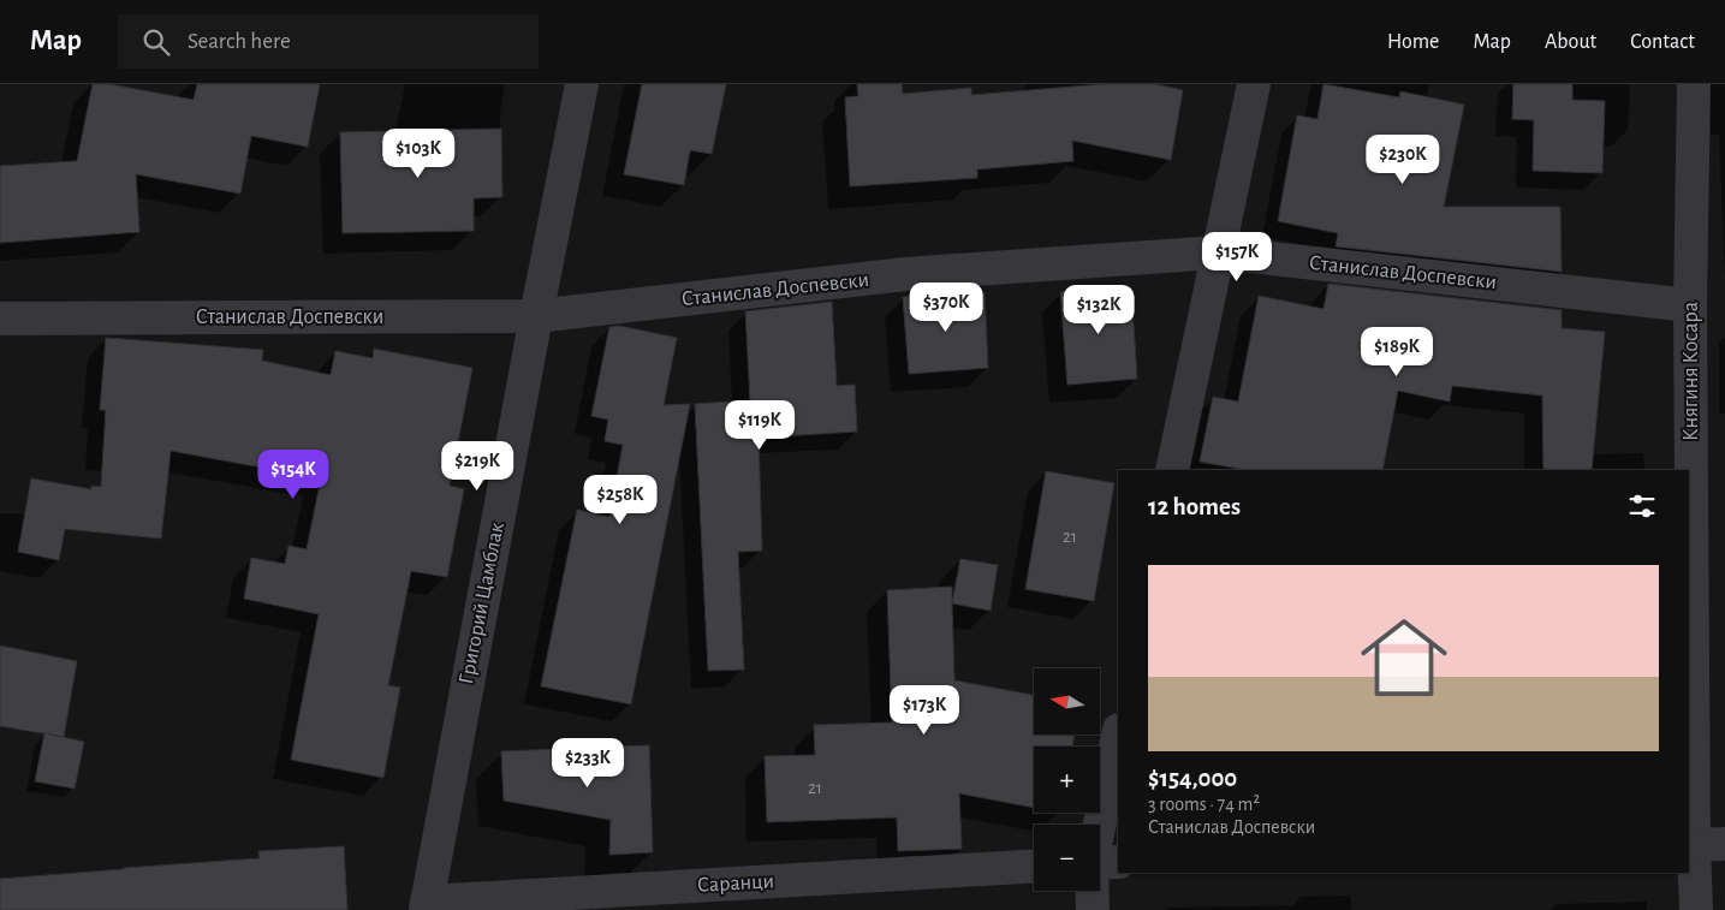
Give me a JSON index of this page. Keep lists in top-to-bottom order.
{
  "streets": {
    "street": [
      "Станислав Доспевски",
      "Княгиня Косара",
      "Григорий Цамблак",
      "Саранци"
    ]
  },
  "crossings": [
    ["Станислав Доспевски", "Княгиня Косара"],
    ["Станислав Доспевски", "Григорий Цамблак"],
    ["Григорий Цамблак", "Саранци"]
  ],
  "house_numbers": ["21", "21"],
  "north": "left",
  "page": {
    "header": "Map",
    "search": "Search here",
    "nav": [
      "Home",
      "Map",
      "About",
      "Contact"
    ],
    "price": [
      "$103K",
      "$230K",
      "$157K",
      "$370K",
      "$132K",
      "$189K",
      "$119K",
      "$219K",
      "$154K",
      "$258K",
      "$173K",
      "$233K"
    ],
    "heading": "12 homes",
    "list": [
      {
        "name": "$154,000",
        "note": "3 rooms · 74 m² · Станислав Доспевски"
      }
    ],
    "map_buttons": ["+", "−"]
  }
}
